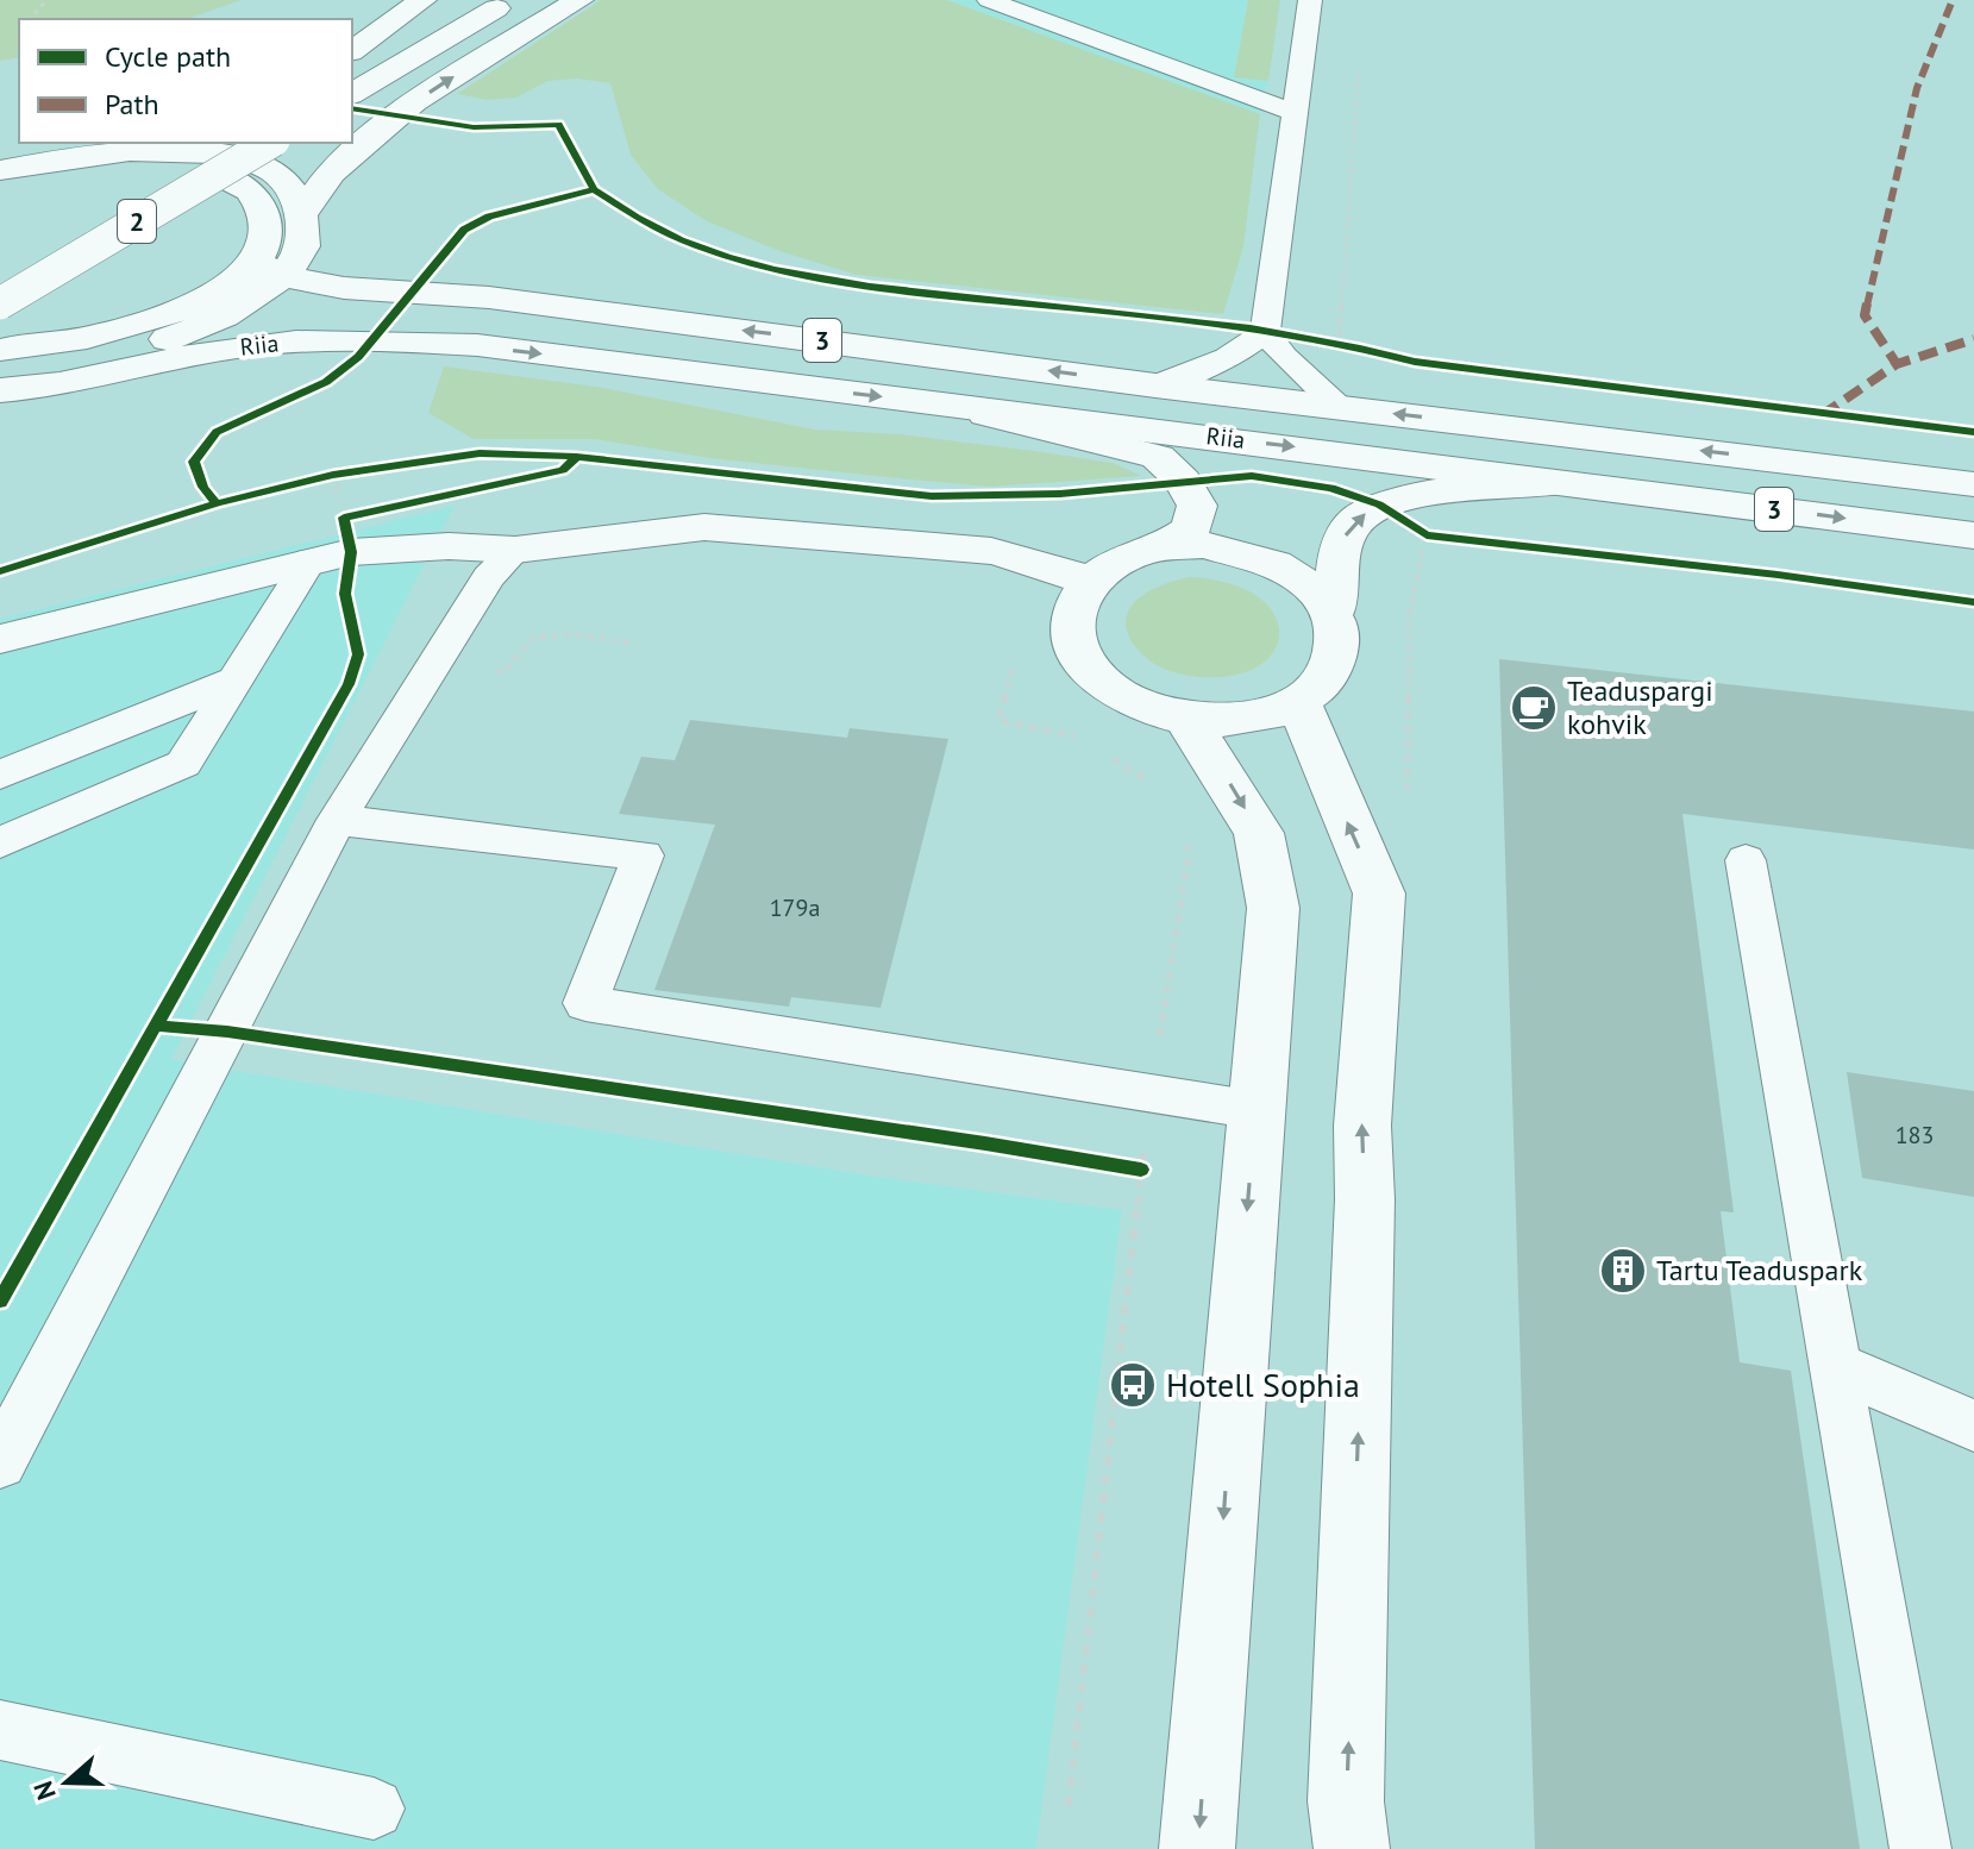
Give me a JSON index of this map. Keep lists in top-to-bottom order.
{
  "streets": {
    "main road": ["2", "3", "Riia"]
  },
  "places": {
    "cafe": ["Teaduspargi kohvik"],
    "building": ["Tartu Teaduspark"],
    "bus stop": ["Hotell Sophia"]
  },
  "house_numbers": ["179a", "183"],
  "legend": ["Cycle path", "Path"],
  "north": "left"
}
